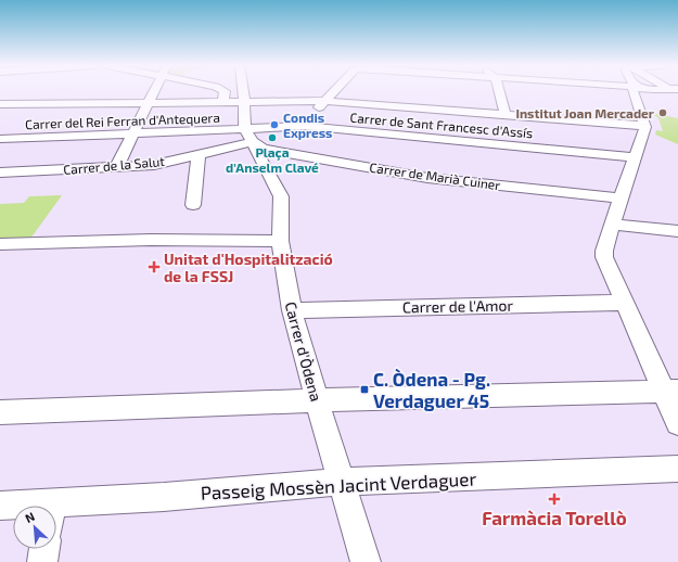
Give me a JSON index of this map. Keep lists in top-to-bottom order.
{
  "streets": {
    "street": [
      "Carrer del Rei Ferran d'Antequera",
      "Carrer de Sant Francesc d'Assís",
      "Carrer de la Salut",
      "Carrer de Marià Cuiner",
      "Carrer de l'Amor",
      "Carrer d'Òdena",
      "Passeig Mossèn Jacint Verdaguer"
    ]
  },
  "crossings": [
    ["Carrer del Rei Ferran d'Antequera", "Carrer de Sant Francesc d'Assís"],
    ["Carrer del Rei Ferran d'Antequera", "Carrer d'Òdena"],
    ["Carrer de Sant Francesc d'Assís", "Carrer d'Òdena"],
    ["Carrer de la Salut", "Carrer de Marià Cuiner"],
    ["Carrer de la Salut", "Carrer d'Òdena"],
    ["Carrer de Marià Cuiner", "Carrer d'Òdena"],
    ["Carrer de l'Amor", "Carrer d'Òdena"],
    ["Carrer d'Òdena", "Passeig Mossèn Jacint Verdaguer"]
  ],
  "places": {
    "other": ["Institut Joan Mercader", "Condis Express", "Plaça d'Anselm Clavé"],
    "health": ["Unitat d'Hospitalització de la FSSJ", "Farmàcia Torellò"],
    "transit": ["C. Òdena - Pg. Verdaguer 45"]
  },
  "north": "top left"
}
